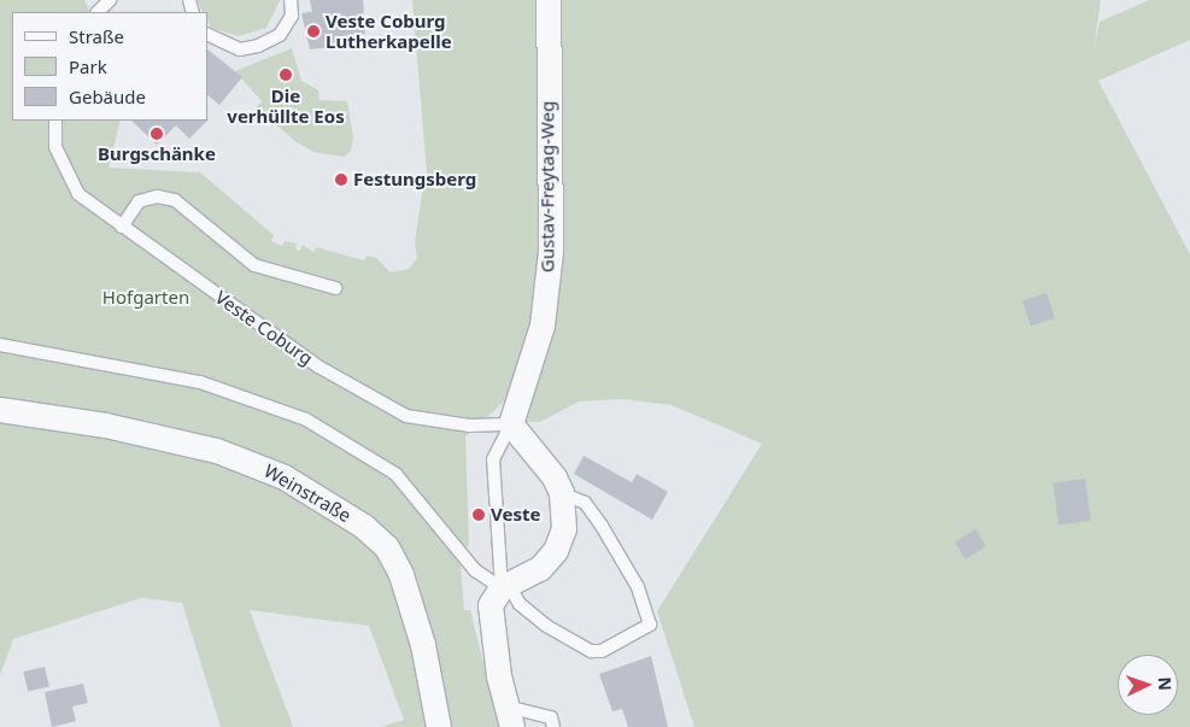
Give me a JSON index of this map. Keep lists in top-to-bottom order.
{
  "streets": {
    "street": ["Gustav-Freytag-Weg", "Weinstraße"],
    "lane": ["Veste Coburg"]
  },
  "crossings": [
    ["Gustav-Freytag-Weg", "Veste Coburg"]
  ],
  "parks": ["Hofgarten"],
  "places": [
    "Veste Coburg Lutherkapelle",
    "Die verhüllte Eos",
    "Burgschänke",
    "Festungsberg",
    "Veste"
  ],
  "legend": ["Straße", "Park", "Gebäude"],
  "north": "right"
}
